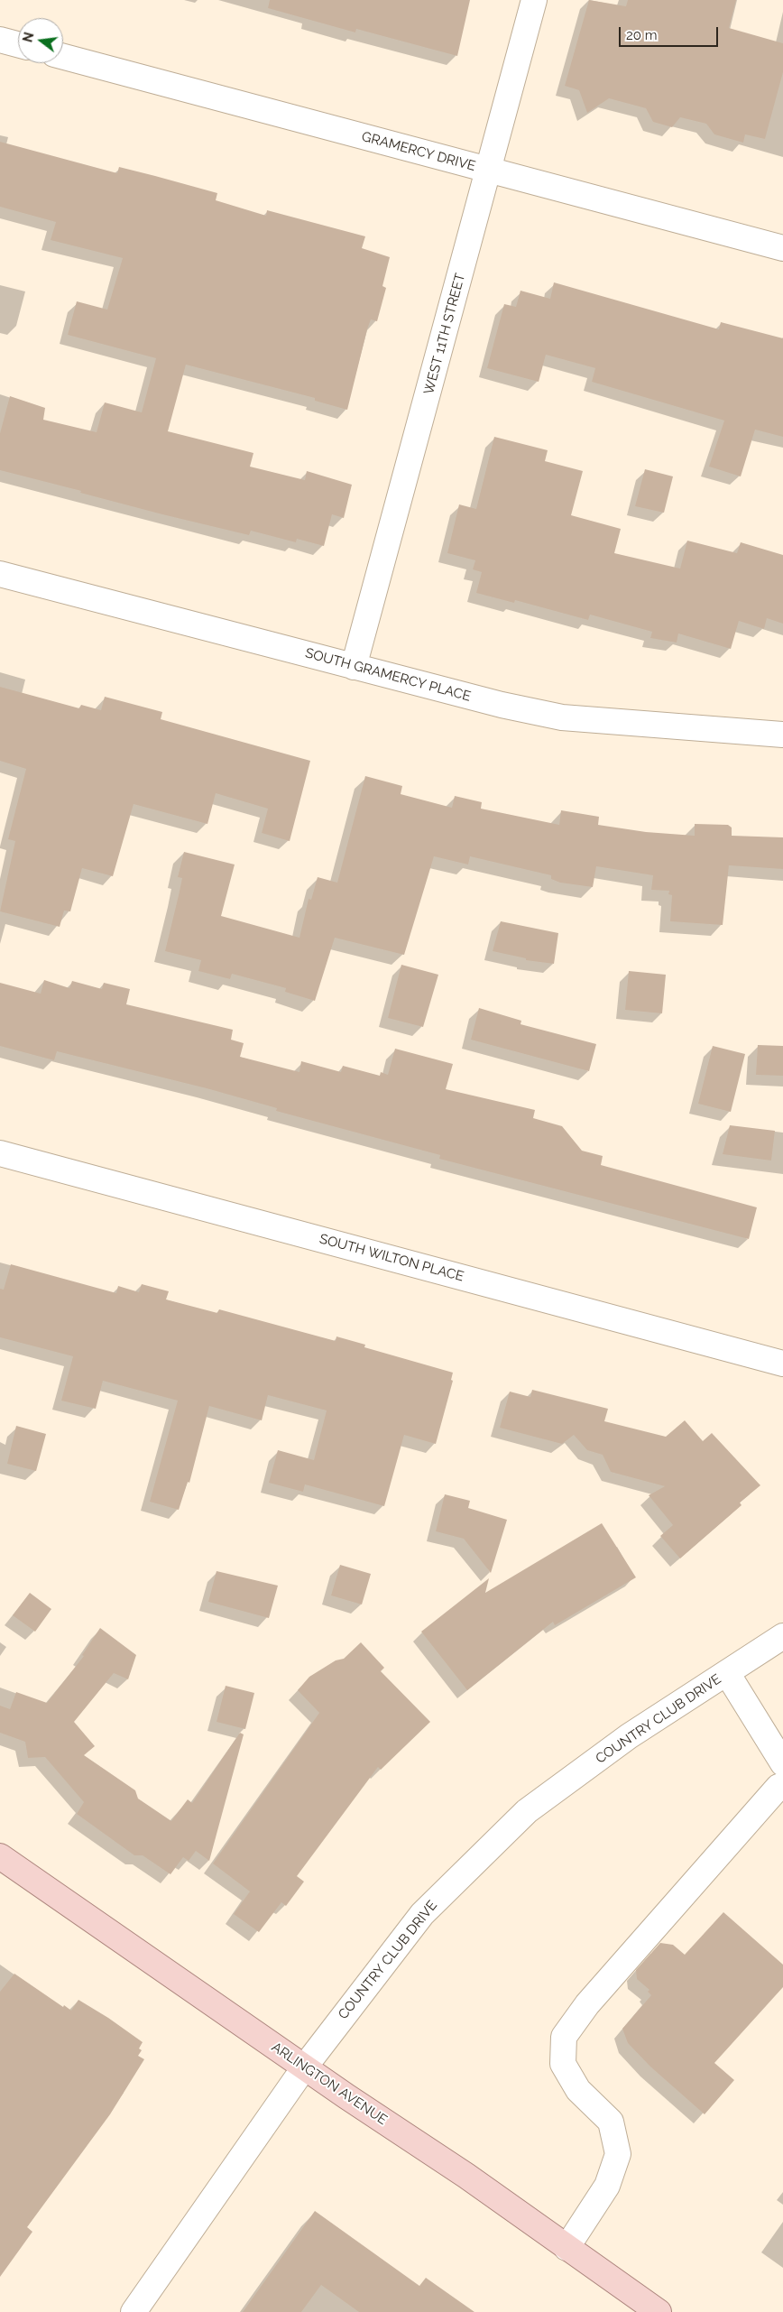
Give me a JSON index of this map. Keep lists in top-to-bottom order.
{
  "streets": {
    "main road": ["ARLINGTON AVENUE"],
    "street": [
      "GRAMERCY DRIVE",
      "WEST 11TH STREET",
      "SOUTH GRAMERCY PLACE",
      "SOUTH WILTON PLACE",
      "COUNTRY CLUB DRIVE"
    ]
  },
  "crossings": [
    ["GRAMERCY DRIVE", "WEST 11TH STREET"],
    ["WEST 11TH STREET", "SOUTH GRAMERCY PLACE"],
    ["COUNTRY CLUB DRIVE", "ARLINGTON AVENUE"]
  ],
  "scale_bar": "20 m",
  "north": "left"
}
